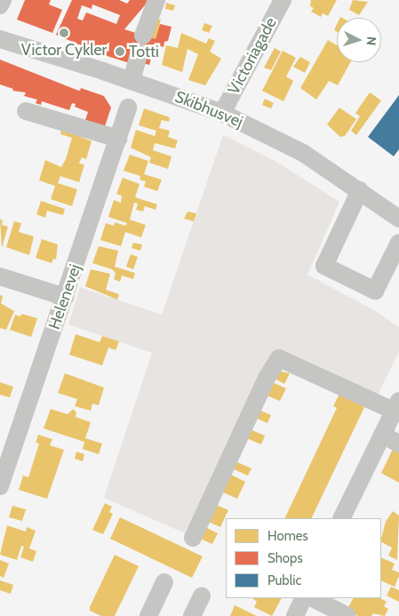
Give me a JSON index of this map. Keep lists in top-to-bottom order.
{
  "streets": {
    "street": ["Victoriagade", "Skibhusvej", "Helenevej"]
  },
  "crossings": [
    ["Victoriagade", "Skibhusvej"]
  ],
  "places": ["Victor Cykler", "Totti"],
  "legend": ["Homes", "Shops", "Public"],
  "north": "right"
}
